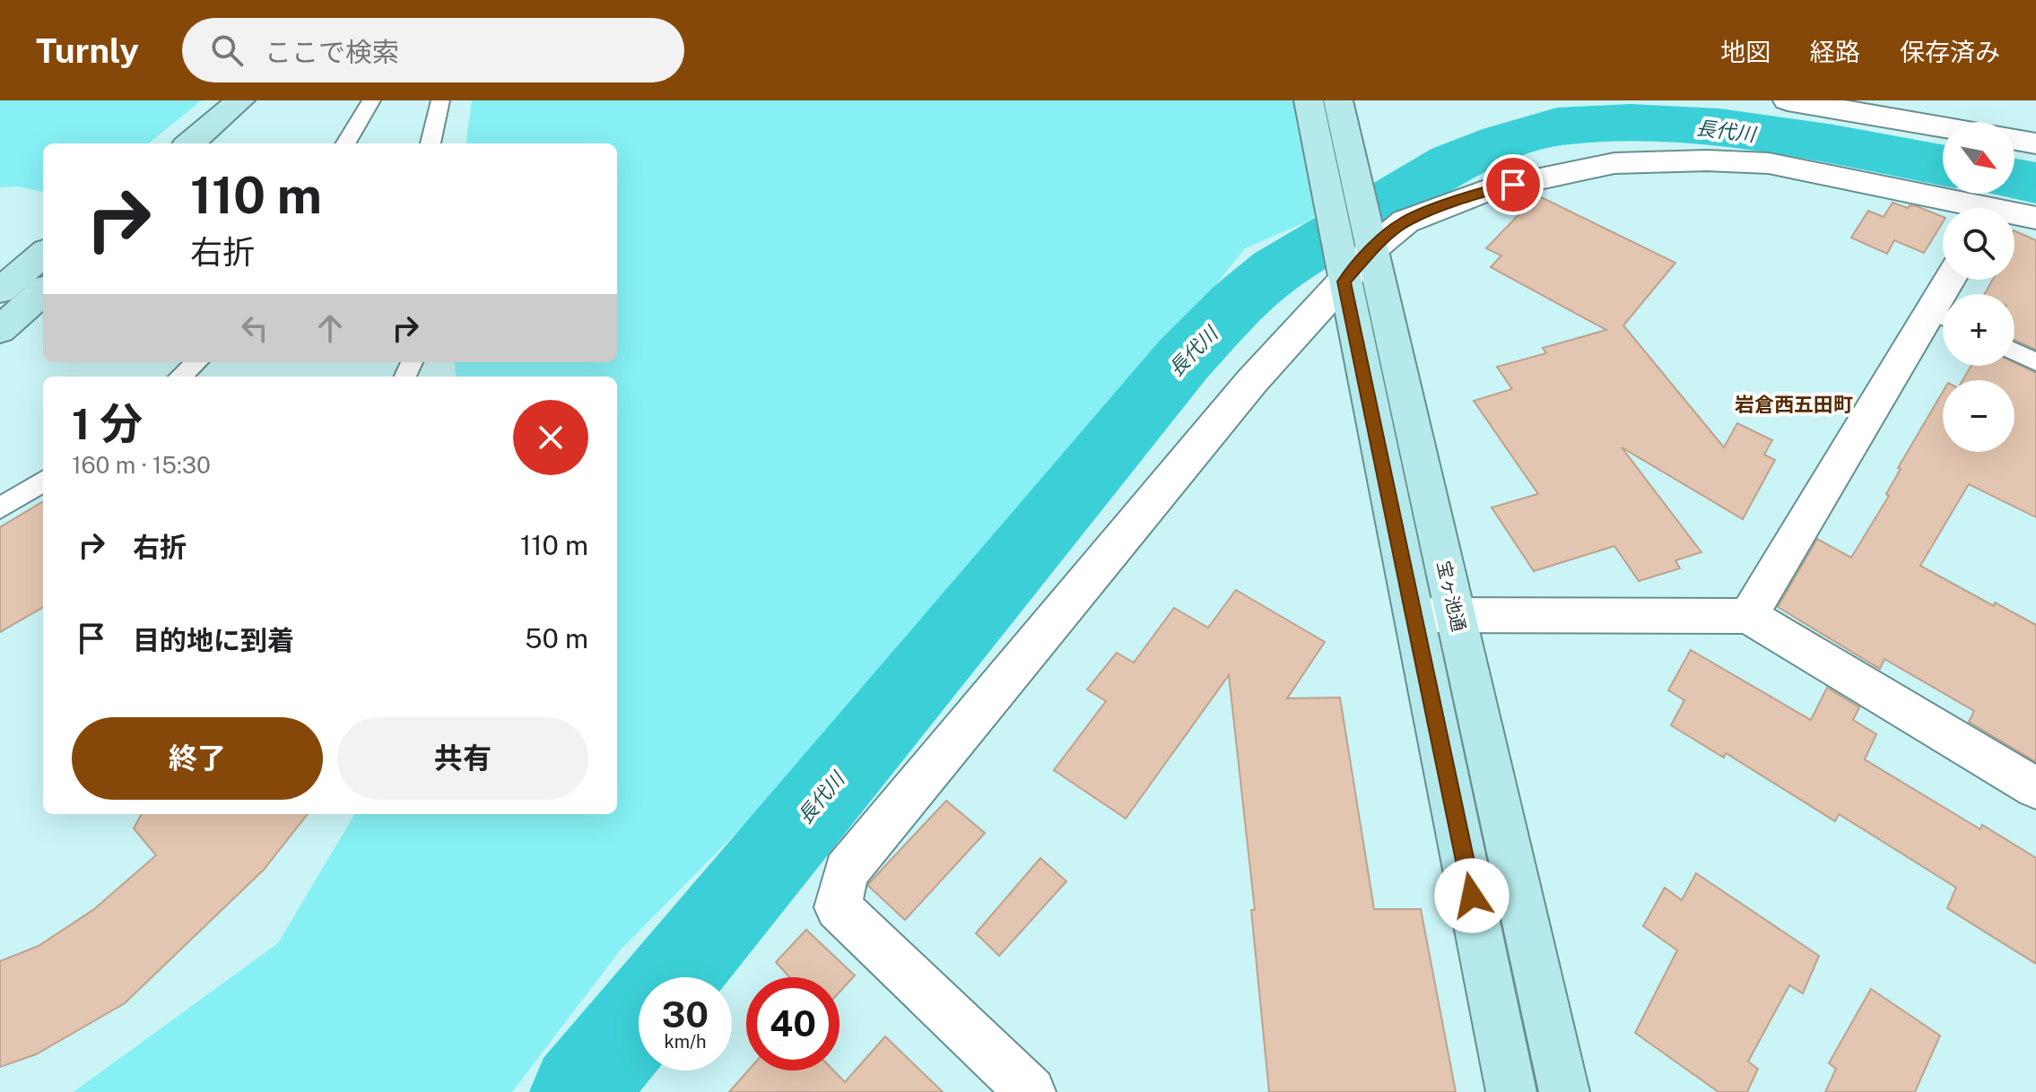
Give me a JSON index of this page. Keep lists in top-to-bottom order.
{
  "streets": {
    "street": ["宝ヶ池通"]
  },
  "districts": ["岩倉西五田町"],
  "water": ["長代川"],
  "north": "bottom right",
  "page": {
    "header": "Turnly",
    "search": "ここで検索",
    "nav": ["地図", "経路", "保存済み"],
    "map_buttons": ["+", "−"],
    "turn": ["110 m", "右折"],
    "heading": ["1 分", "160 m · 15:30"],
    "list": [
      {
        "name": "右折",
        "value": "110 m"
      },
      {
        "name": "目的地に到着",
        "value": "50 m"
      }
    ],
    "buttons": ["終了", "共有"],
    "speed": "30 km/h",
    "limit": "40"
  }
}
